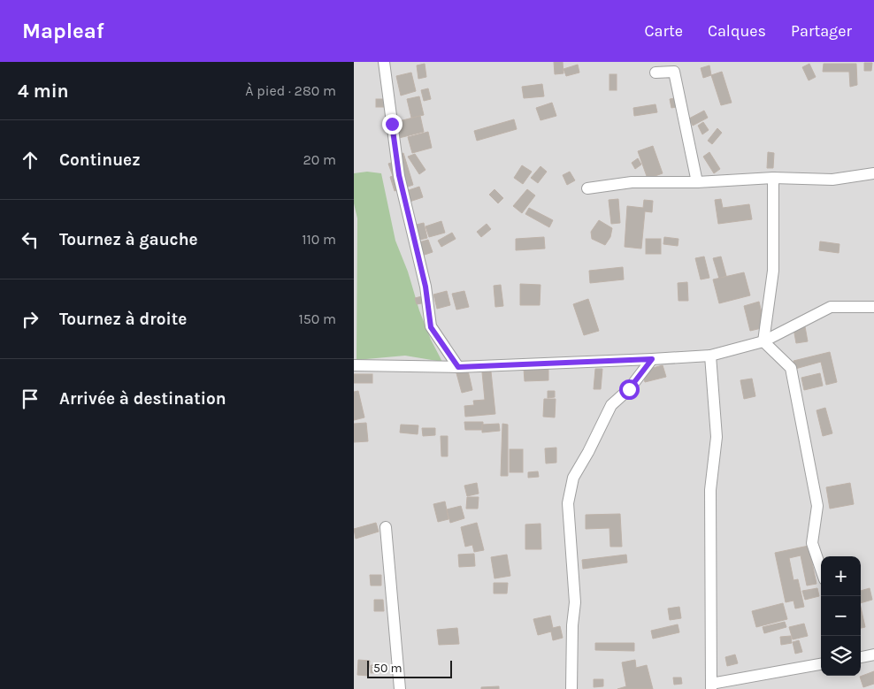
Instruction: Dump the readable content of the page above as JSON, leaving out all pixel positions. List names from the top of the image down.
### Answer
{
  "scale_bar": "50 m",
  "page": {
    "header": "Mapleaf",
    "nav": ["Carte", "Calques", "Partager"],
    "heading": ["4 min", "À pied · 280 m"],
    "list": [
      ["Continuez", "20 m"],
      ["Tournez à gauche", "110 m"],
      ["Tournez à droite", "150 m"],
      "Arrivée à destination"
    ],
    "map_buttons": ["+", "−"],
    "scale": "50 m"
  }
}
